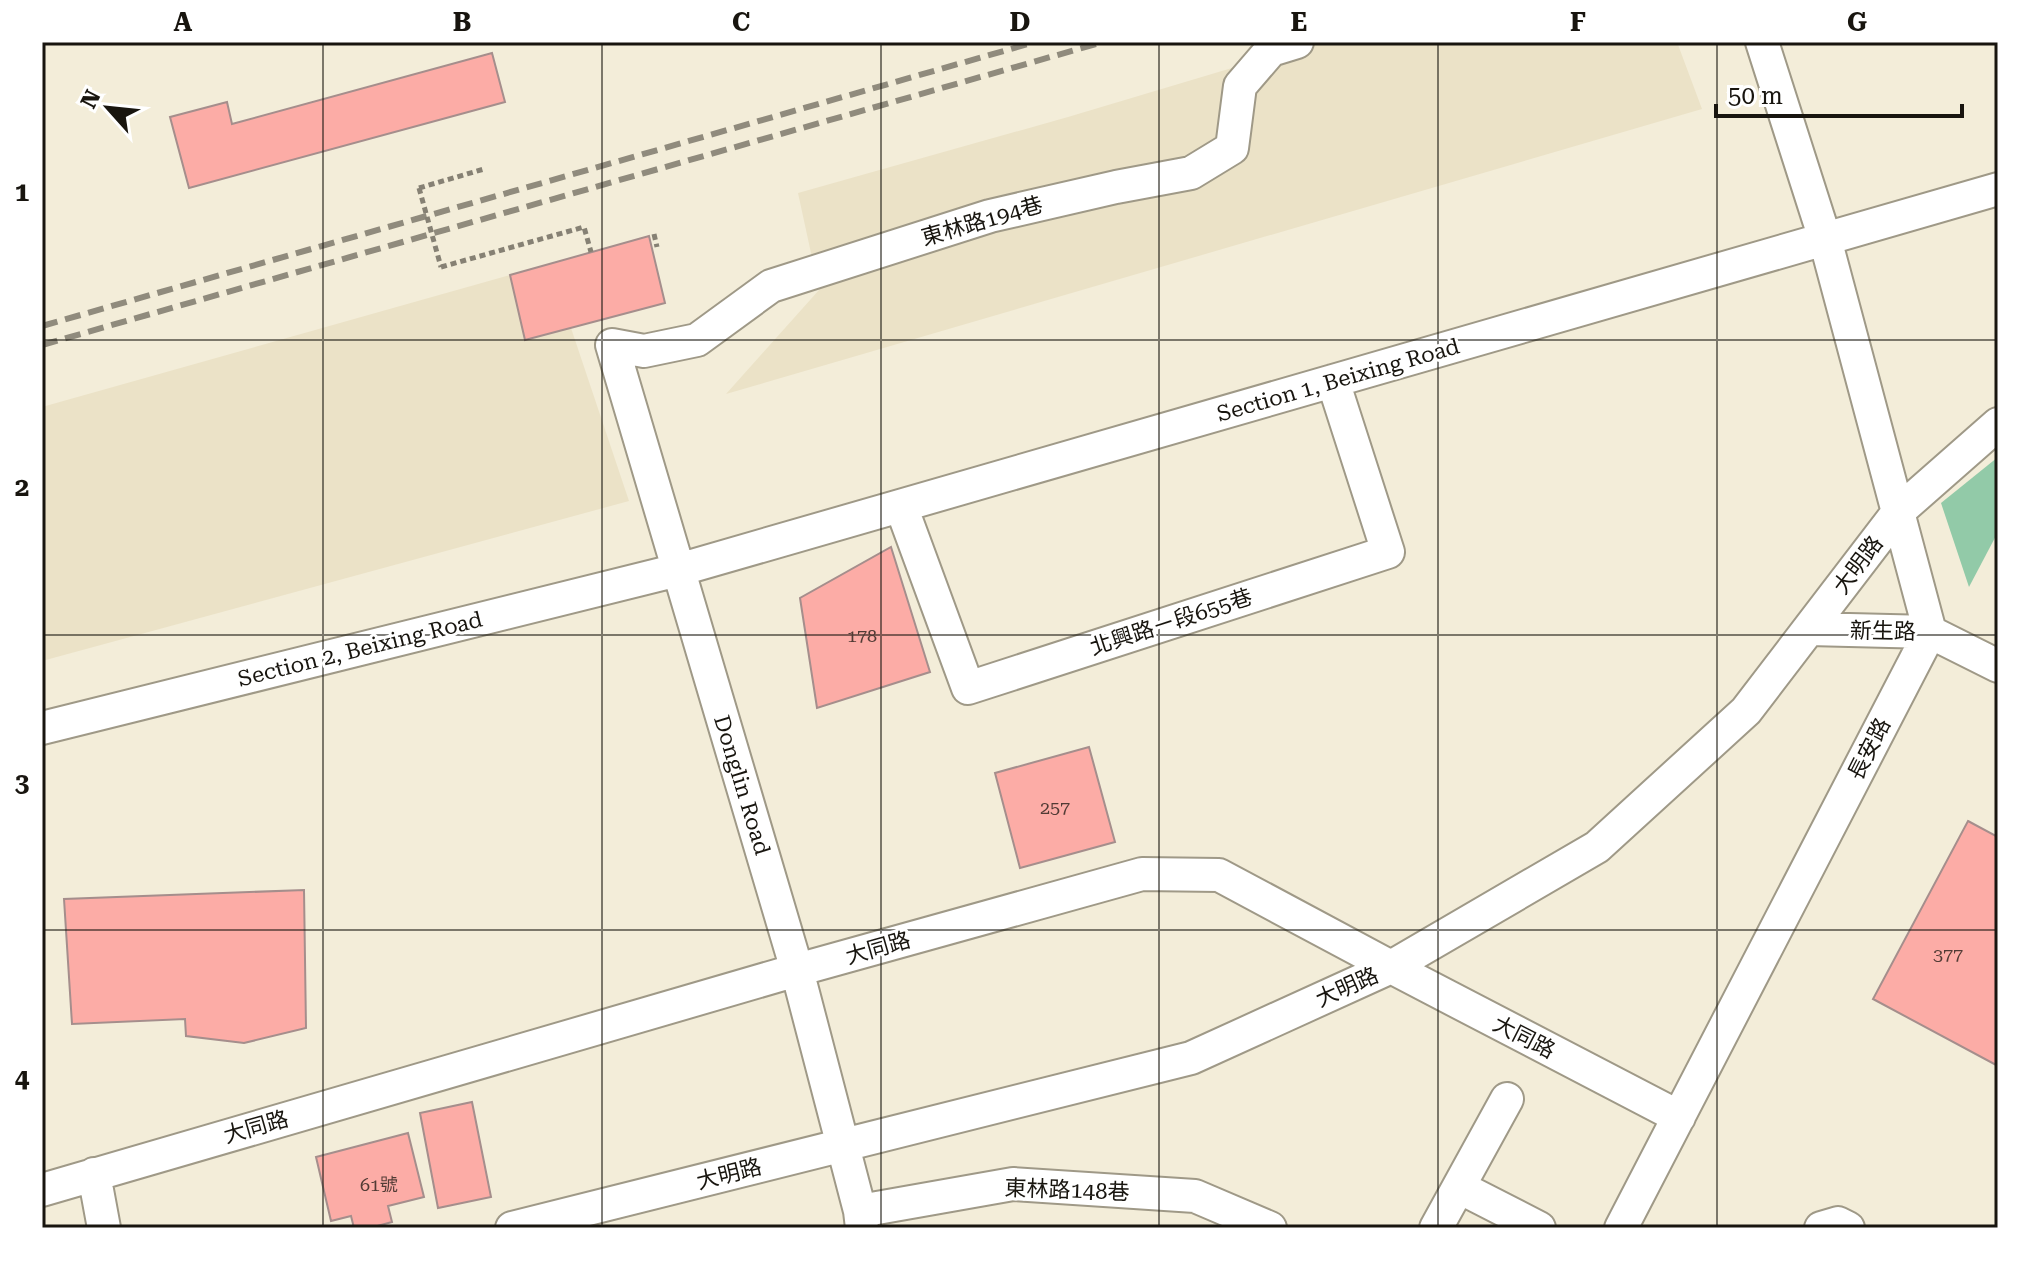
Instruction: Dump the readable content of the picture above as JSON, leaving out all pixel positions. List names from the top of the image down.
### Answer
{
  "streets": {
    "street": [
      "東林路194巷",
      "Section 1, Beixing Road",
      "大明路",
      "北興路ㄧ段655巷",
      "新生路",
      "Section 2, Beixing Road",
      "長安路",
      "Donglin Road",
      "大同路",
      "東林路148巷"
    ]
  },
  "crossings": [
    ["東林路194巷", "Donglin Road"],
    ["Section 1, Beixing Road", "北興路ㄧ段655巷"],
    ["Section 1, Beixing Road", "Section 2, Beixing Road"],
    ["Section 1, Beixing Road", "Donglin Road"],
    ["大明路", "新生路"],
    ["大明路", "Donglin Road"],
    ["大明路", "大同路"],
    ["新生路", "長安路"],
    ["Section 2, Beixing Road", "Donglin Road"],
    ["長安路", "大同路"],
    ["Donglin Road", "大同路"],
    ["Donglin Road", "東林路148巷"]
  ],
  "house_numbers": [
    "178",
    "257",
    "377",
    "61號"
  ],
  "scale_bar": "50 m",
  "north": "top left",
  "grid": {
    "columns": [
      "A",
      "B",
      "C",
      "D",
      "E",
      "F",
      "G"
    ],
    "rows": [
      "1",
      "2",
      "3",
      "4"
    ]
  }
}
